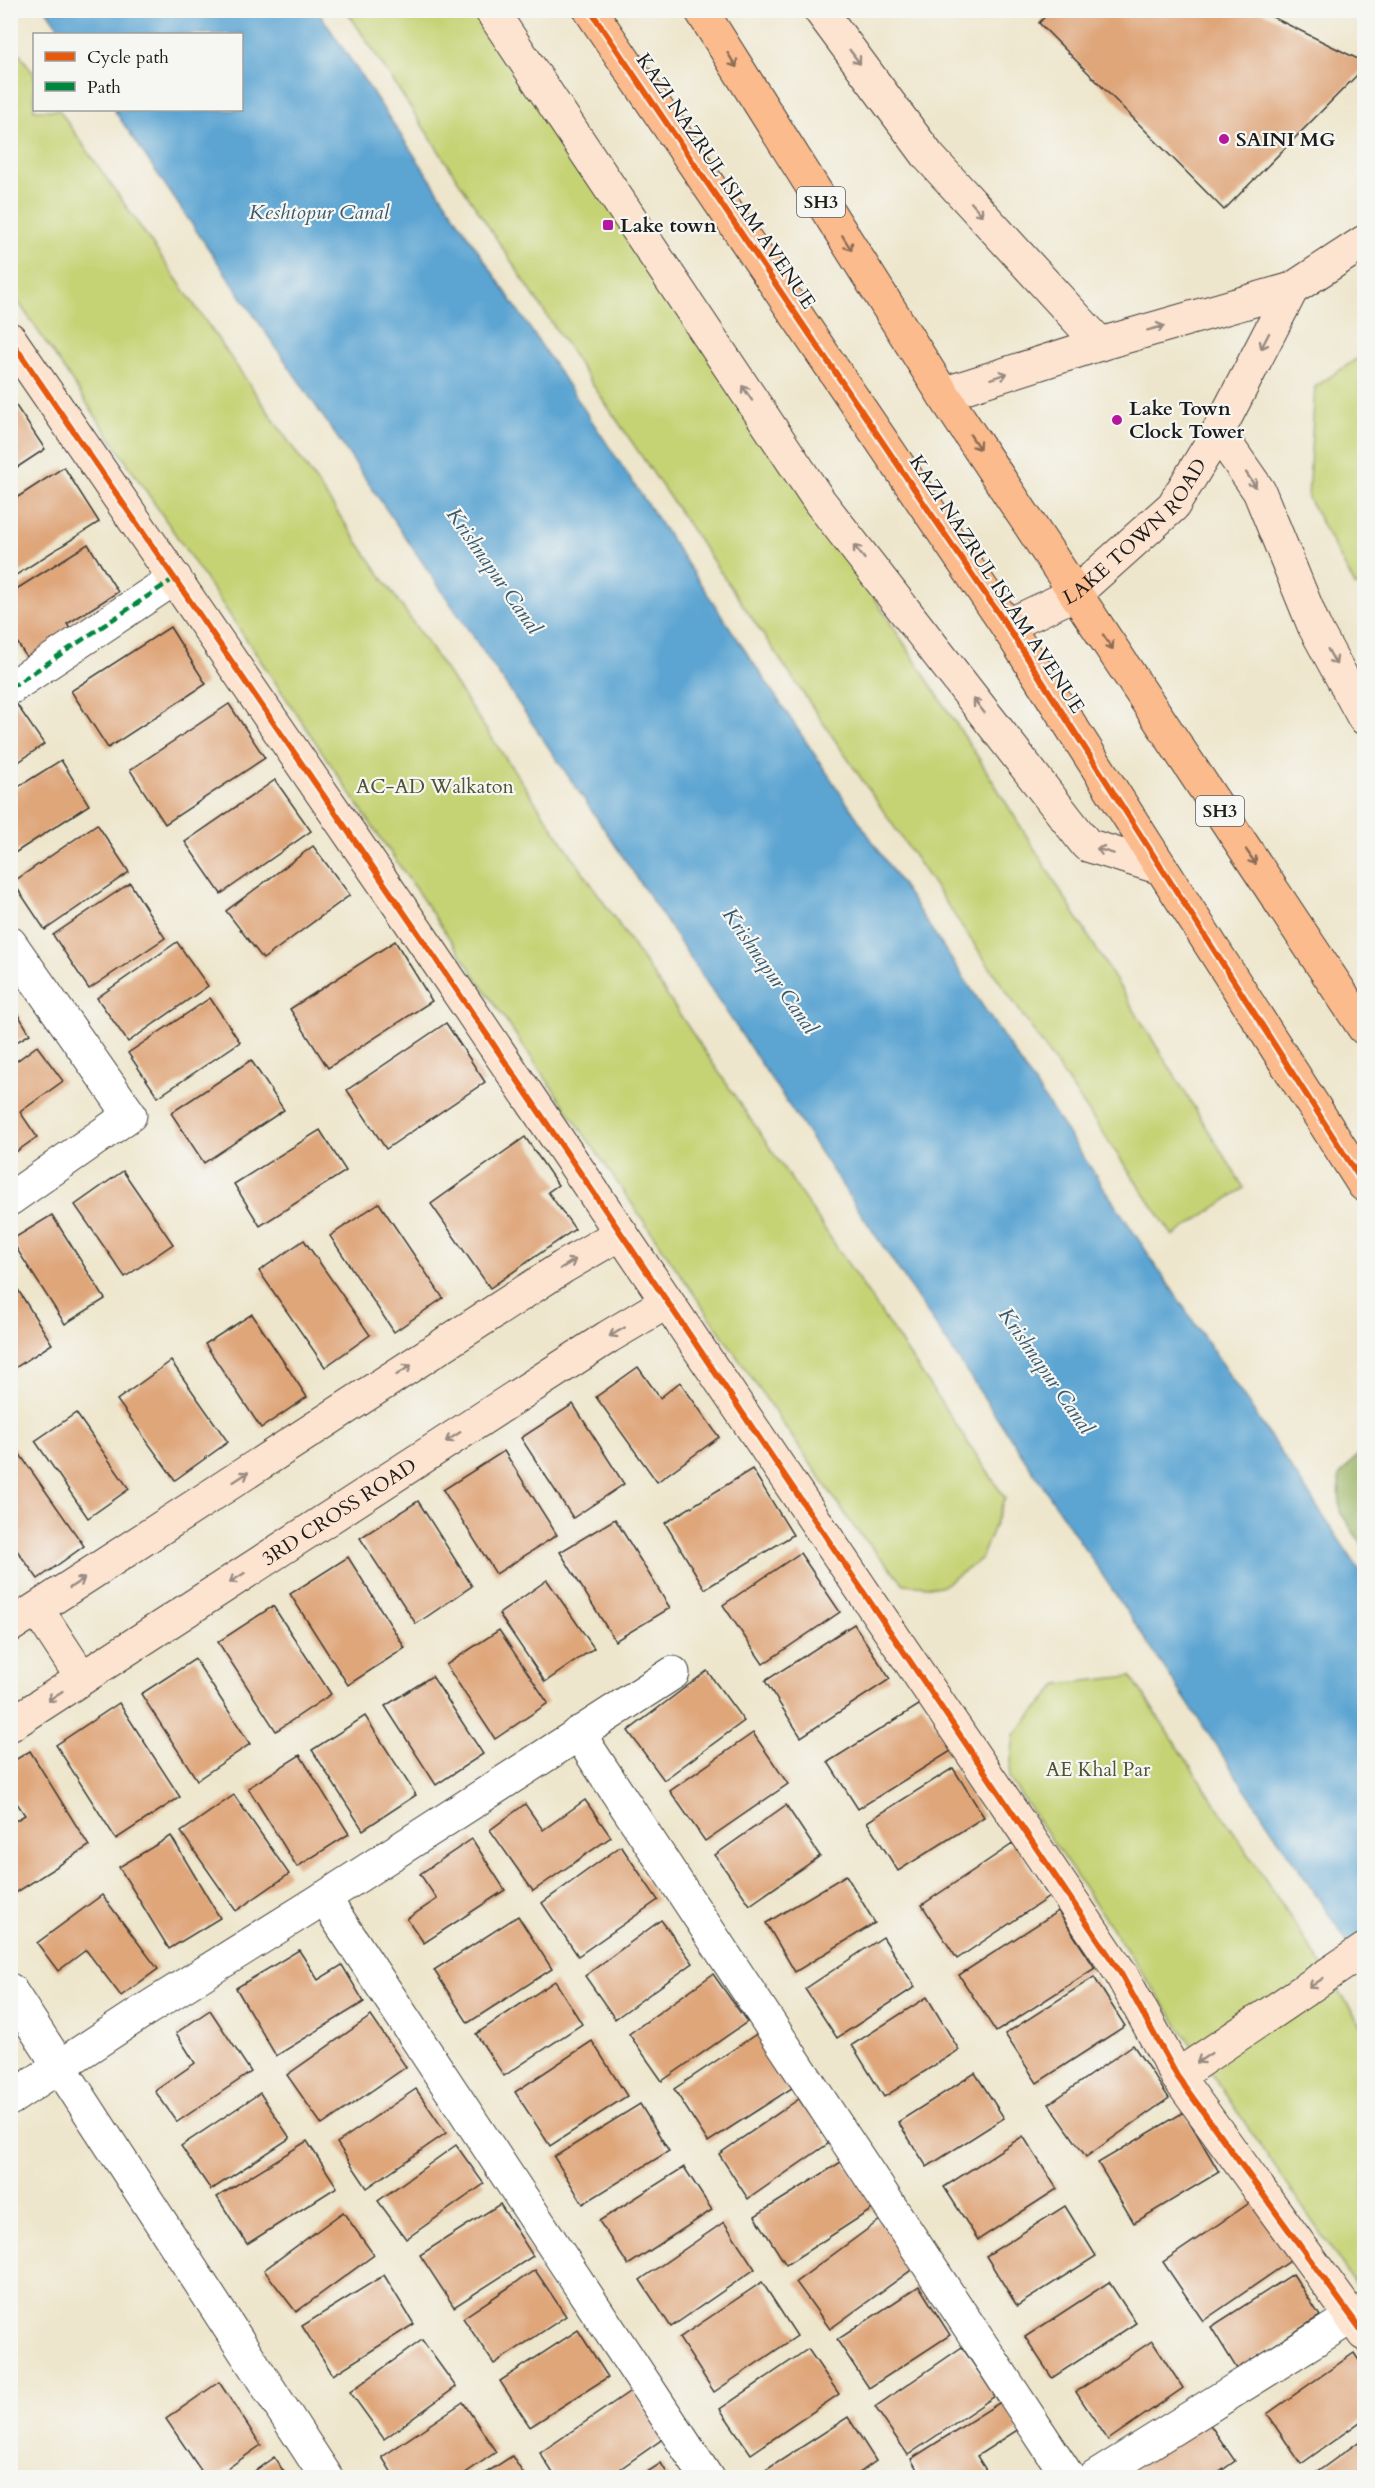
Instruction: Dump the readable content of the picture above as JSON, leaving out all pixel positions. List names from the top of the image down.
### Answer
{
  "streets": {
    "main road": ["KAZI NAZRUL ISLAM AVENUE", "SH3"],
    "street": ["LAKE TOWN ROAD", "3RD CROSS ROAD"]
  },
  "crossings": [
    ["KAZI NAZRUL ISLAM AVENUE", "LAKE TOWN ROAD"],
    ["SH3", "LAKE TOWN ROAD"]
  ],
  "water": ["Keshtopur Canal", "Krishnapur Canal"],
  "parks": ["AC-AD Walkaton", "AE Khal Par"],
  "places": {
    "other": ["SAINI MG", "Lake Town Clock Tower"],
    "transit": ["Lake town"]
  },
  "legend": ["Cycle path", "Path"]
}
